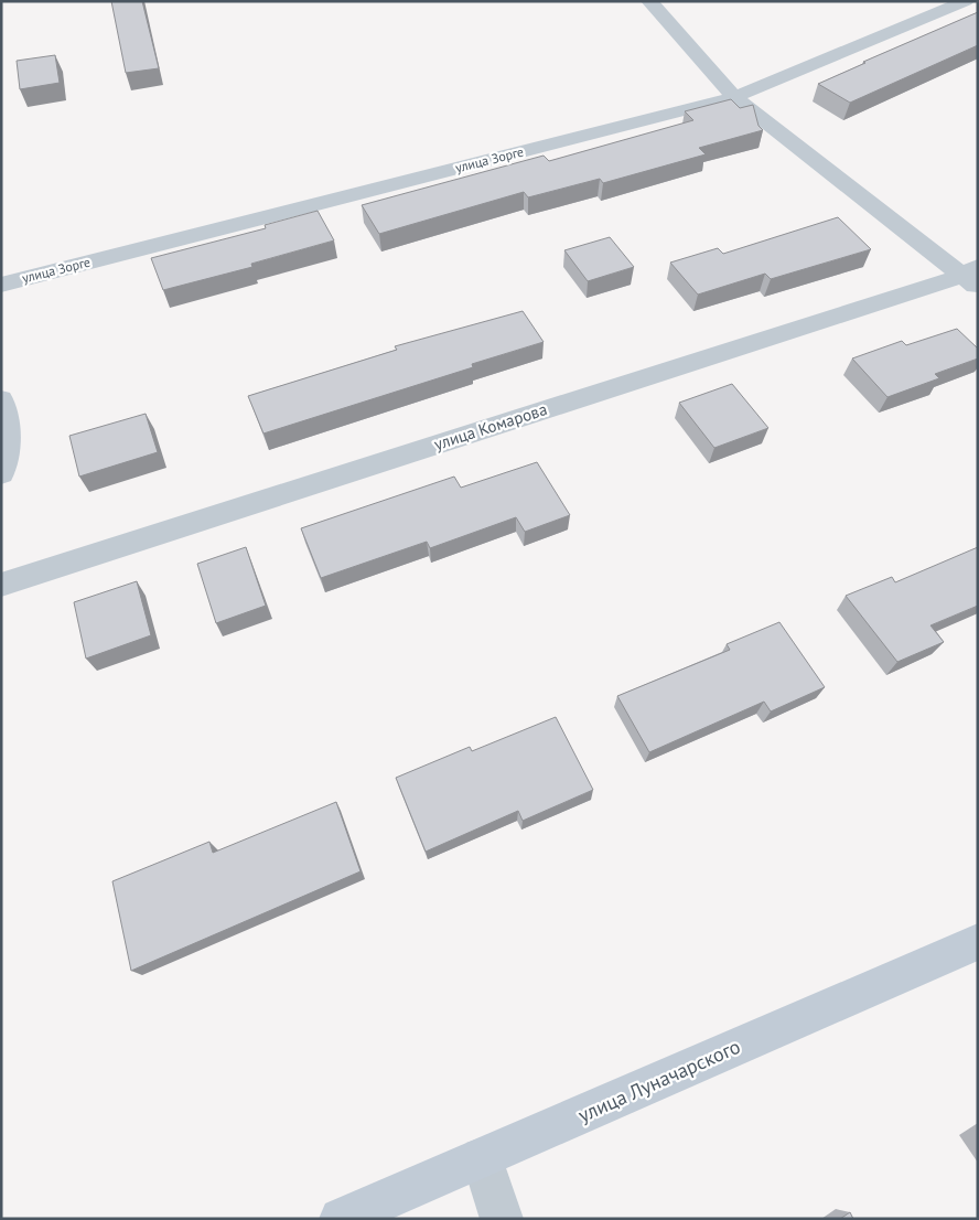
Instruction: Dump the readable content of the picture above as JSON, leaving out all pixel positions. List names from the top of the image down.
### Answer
{
  "streets": {
    "street": ["улица Зорге", "улица Комарова", "улица Луначарского"]
  }
}
